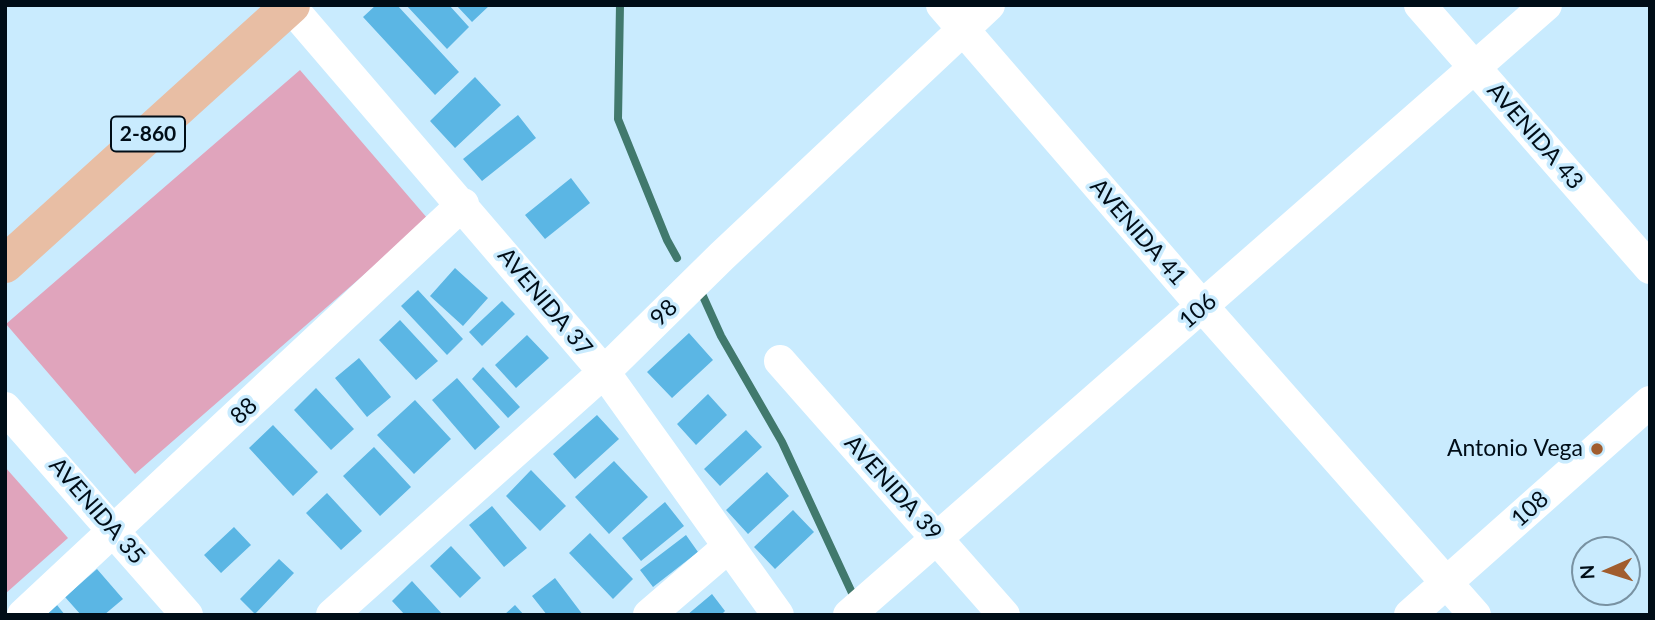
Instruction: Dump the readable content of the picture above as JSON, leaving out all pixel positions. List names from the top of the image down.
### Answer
{
  "streets": {
    "main road": ["2-860"],
    "street": [
      "AVENIDA 43",
      "AVENIDA 41",
      "AVENIDA 37",
      "106",
      "98",
      "88",
      "AVENIDA 39",
      "108",
      "AVENIDA 35"
    ]
  },
  "crossings": [
    ["2-860", "AVENIDA 37"],
    ["AVENIDA 43", "106"],
    ["AVENIDA 41", "106"],
    ["AVENIDA 41", "98"],
    ["AVENIDA 41", "108"],
    ["AVENIDA 37", "98"],
    ["AVENIDA 37", "88"],
    ["106", "AVENIDA 39"],
    ["88", "AVENIDA 35"]
  ],
  "places": ["Antonio Vega"],
  "north": "left"
}
